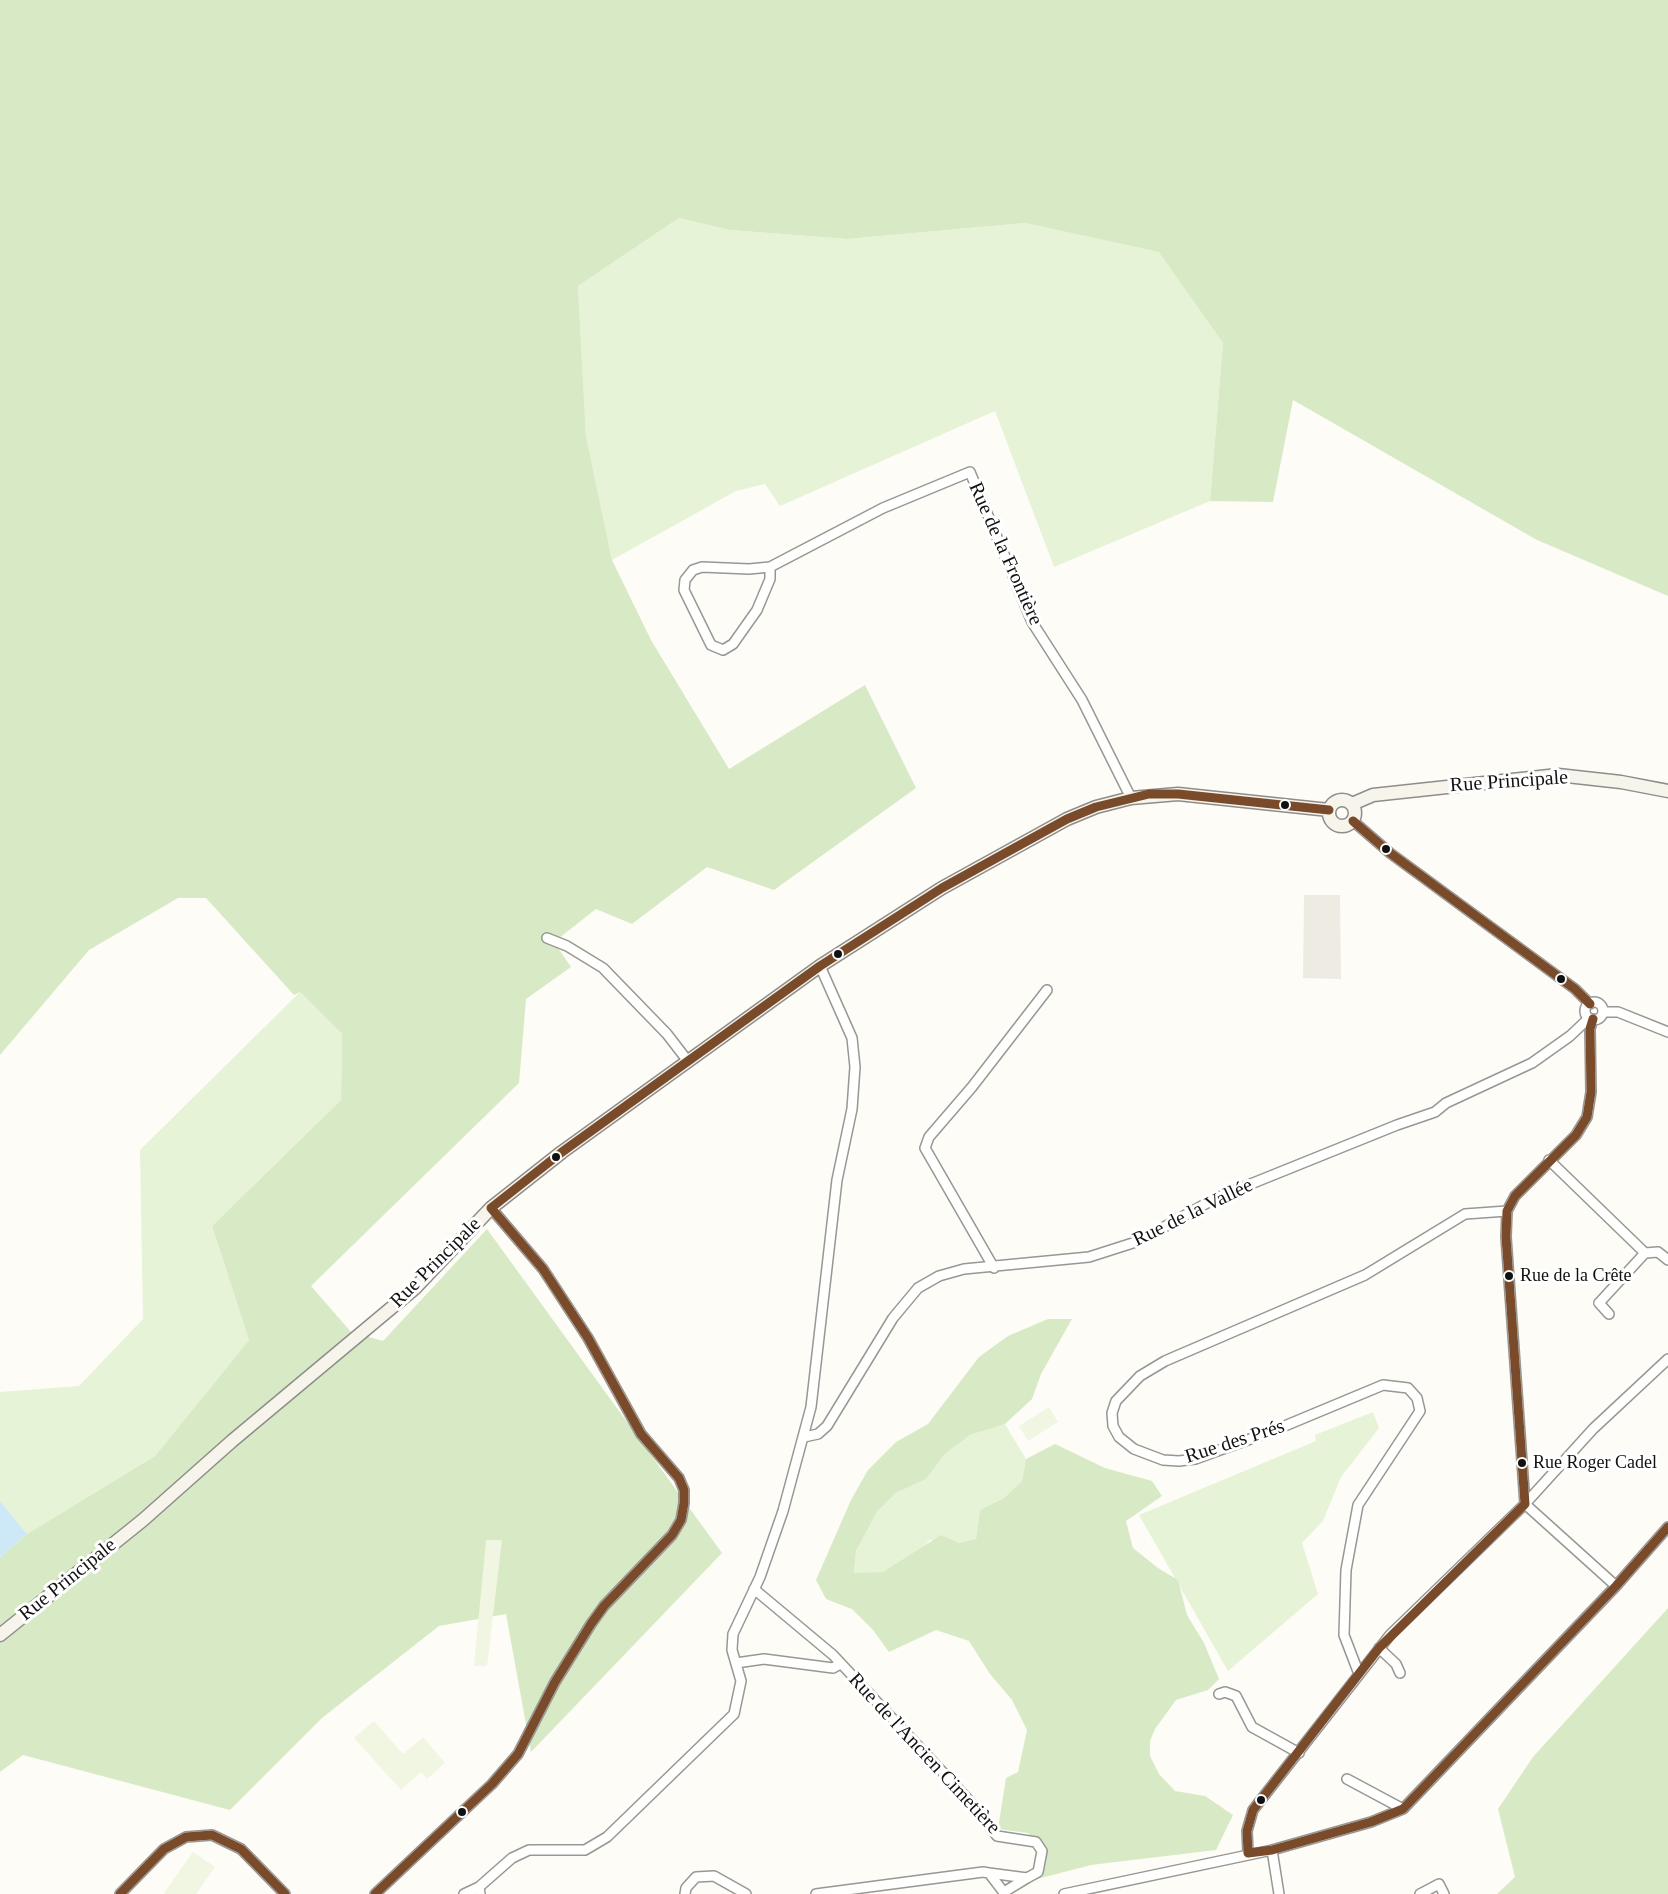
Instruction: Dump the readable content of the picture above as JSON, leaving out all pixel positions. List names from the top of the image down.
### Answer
{
  "streets": {
    "street": [
      "Rue de la Frontière",
      "Rue Principale",
      "Rue de la Vallée",
      "Rue des Prés",
      "Rue de l'Ancien Cimetière"
    ]
  },
  "crossings": [
    ["Rue de la Frontière", "Rue Principale"]
  ],
  "places": ["Rue de la Crête", "Rue Roger Cadel"]
}
